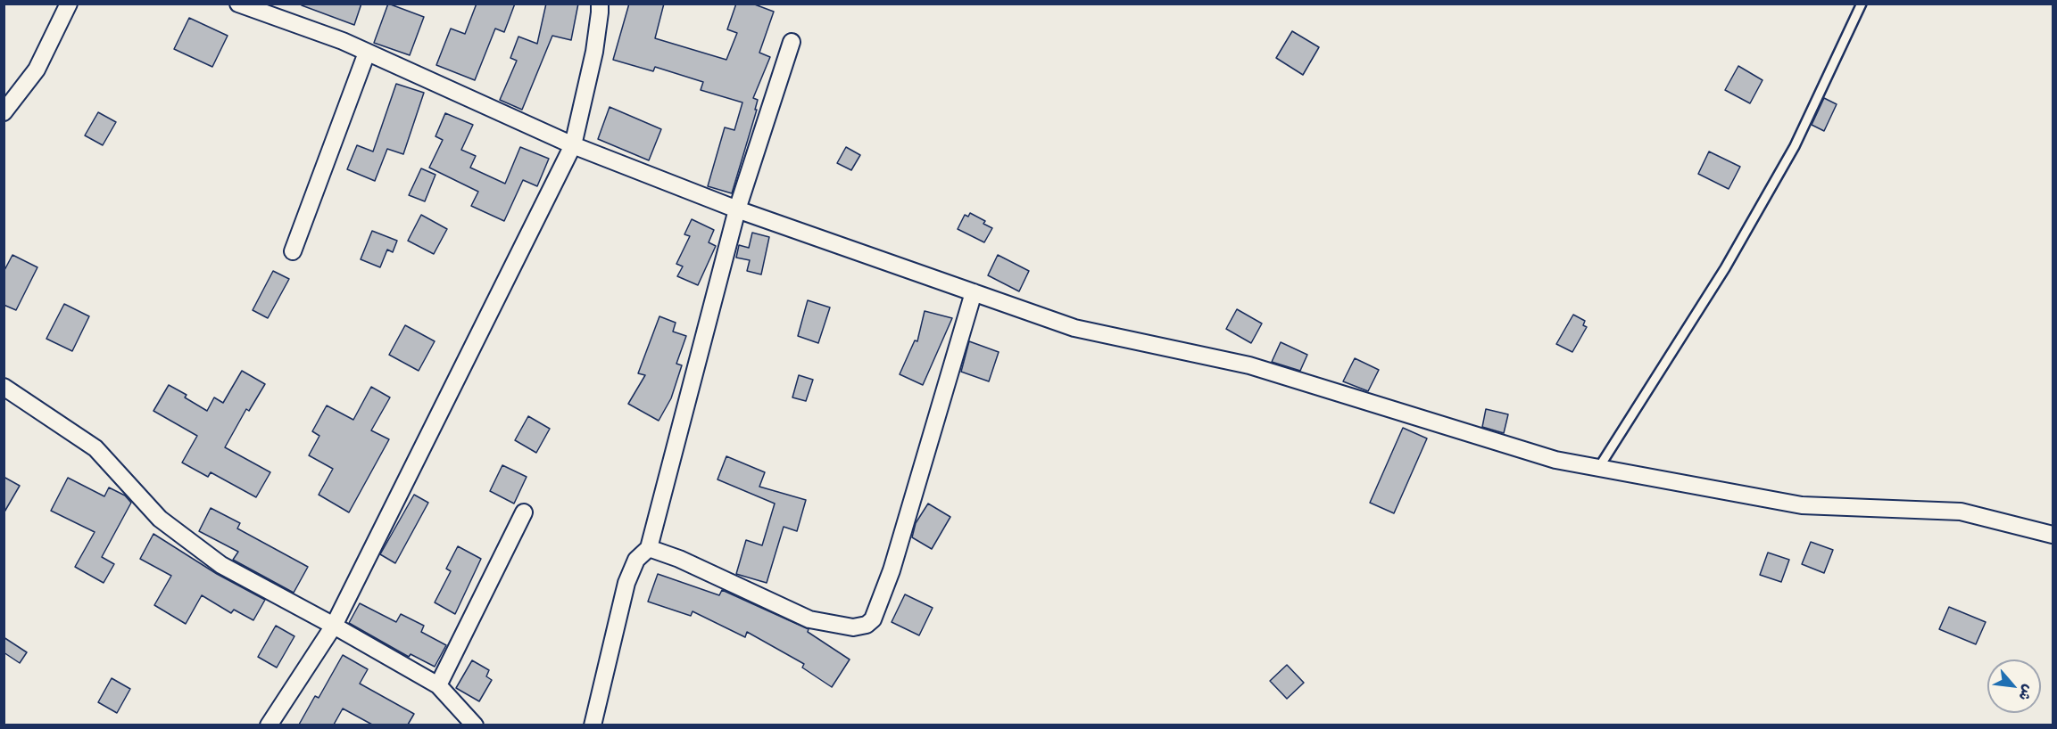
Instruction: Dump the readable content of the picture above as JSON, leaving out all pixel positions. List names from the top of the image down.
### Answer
{
  "north": "bottom right"
}
